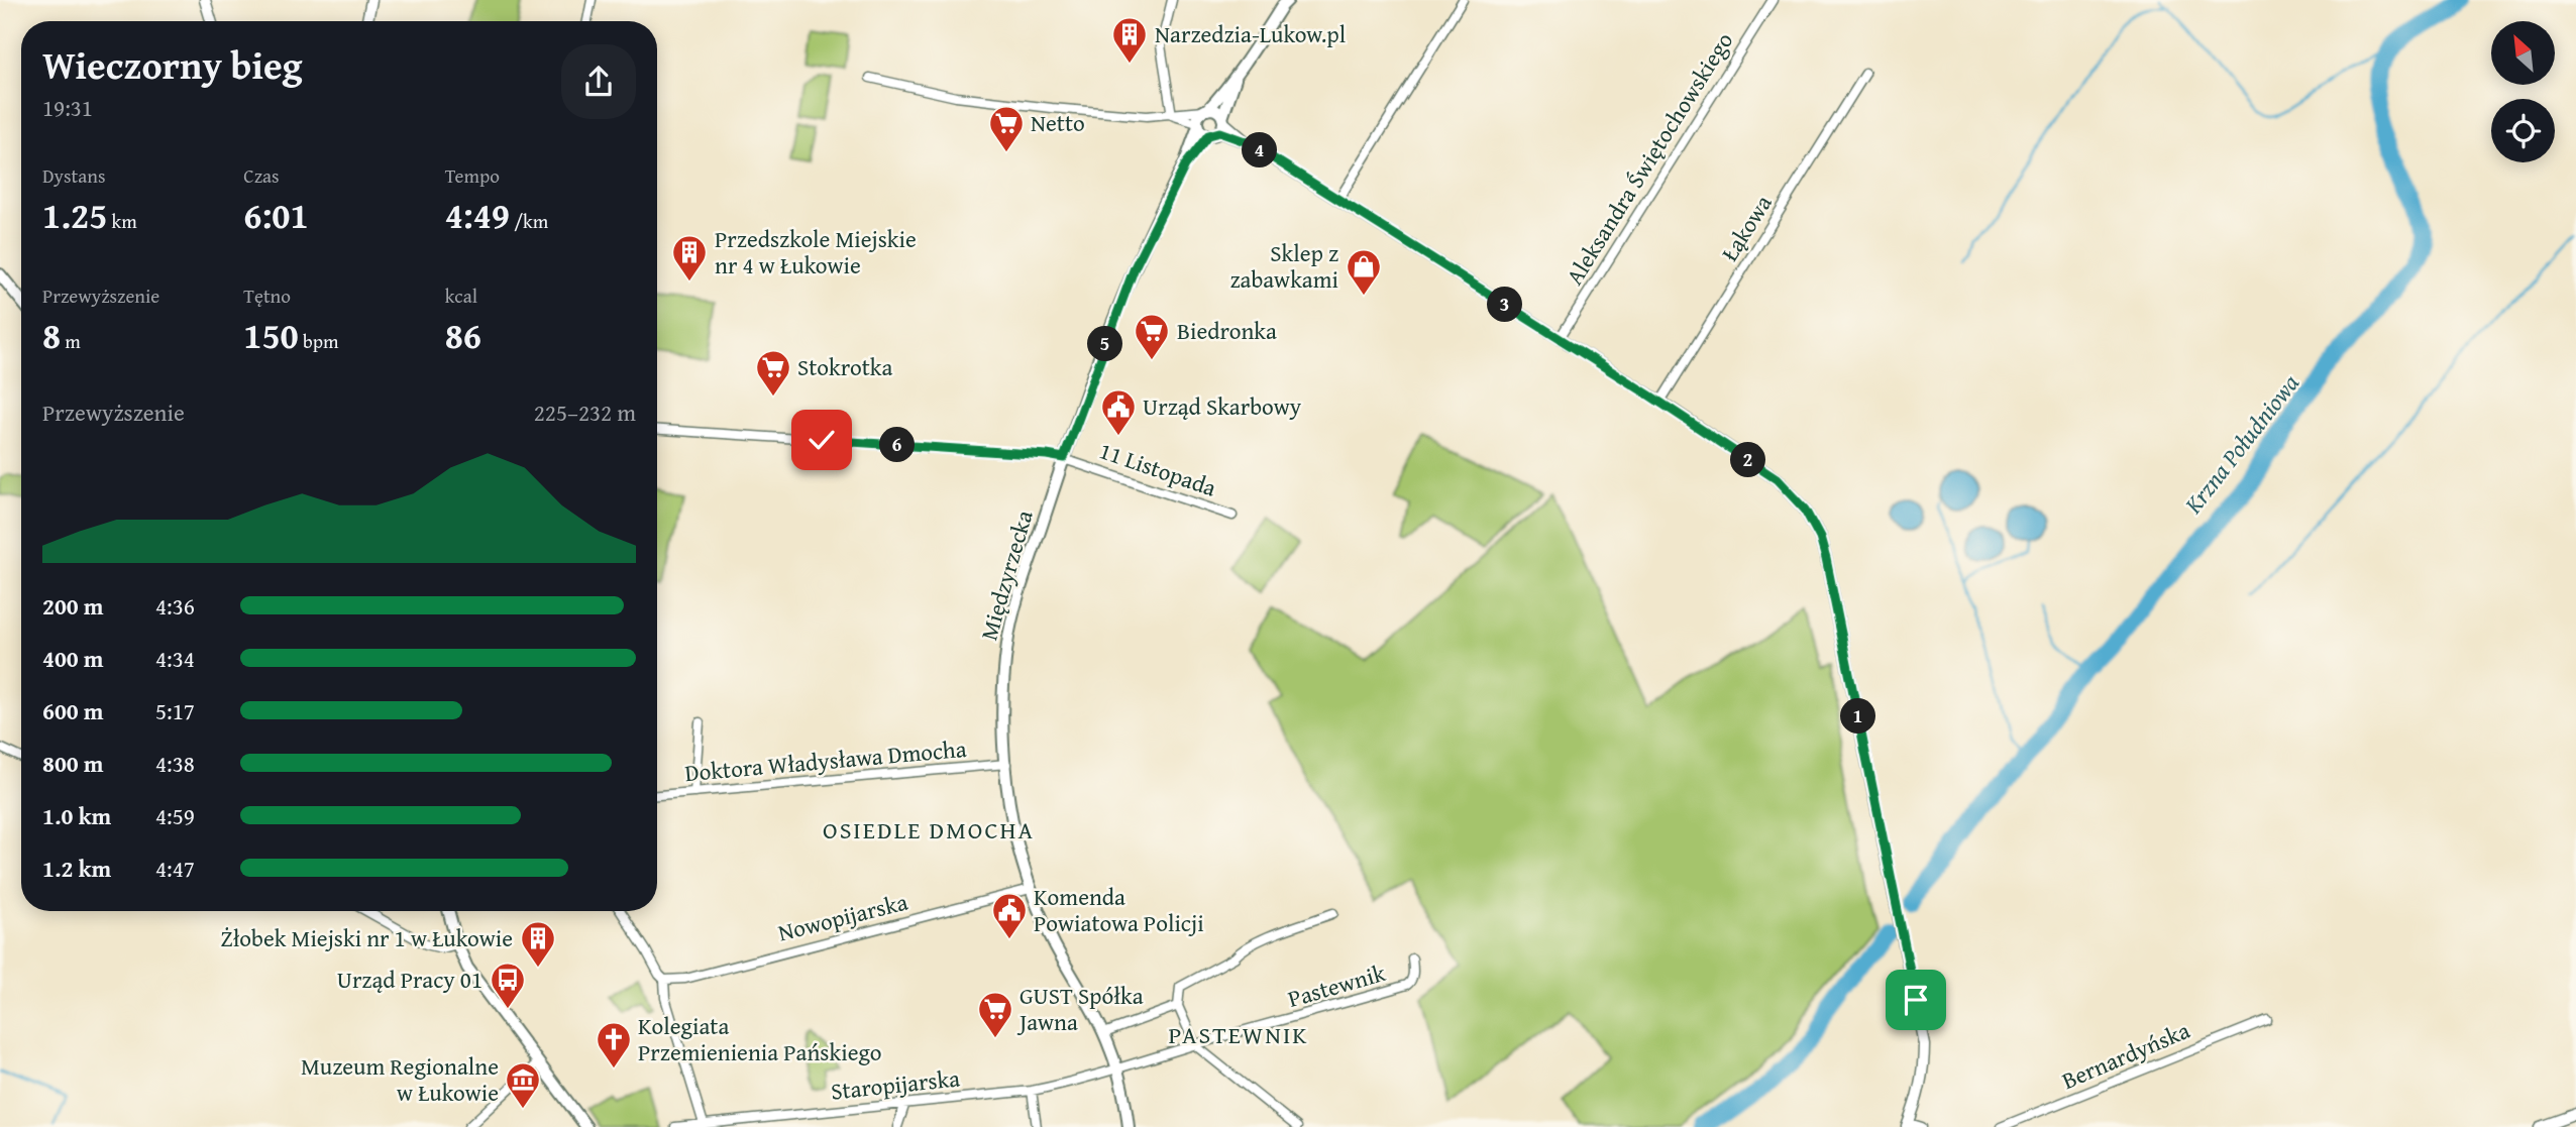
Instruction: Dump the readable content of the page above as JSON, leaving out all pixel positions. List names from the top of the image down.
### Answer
{
  "streets": {
    "main road": ["Międzyrzecka"],
    "street": [
      "Aleksandra Świętochowskiego",
      "Łąkowa",
      "11 Listopada",
      "Doktora Władysława Dmocha",
      "Nowopijarska",
      "Pastewnik",
      "Bernardyńska",
      "Staropijarska"
    ]
  },
  "crossings": [
    ["11 Listopada", "Międzyrzecka"],
    ["Międzyrzecka", "Doktora Władysława Dmocha"],
    ["Międzyrzecka", "Nowopijarska"],
    ["Międzyrzecka", "Pastewnik"],
    ["Międzyrzecka", "Staropijarska"],
    ["Pastewnik", "Staropijarska"]
  ],
  "districts": ["OSIEDLE DMOCHA", "PASTEWNIK"],
  "water": ["Krzna Południowa"],
  "places": {
    "building": ["Narzedzia-Lukow.pl", "Przedszkole Miejskie nr 4 w Łukowie", "Żłobek Miejski nr 1 w Łukowie"],
    "supermarket": [
      "Netto",
      "Biedronka",
      "Stokrotka",
      "GUST Spółka Jawna"
    ],
    "shop": ["Sklep z zabawkami"],
    "public building": ["Urząd Skarbowy", "Komenda Powiatowa Policji"],
    "bus stop": ["Urząd Pracy 01"],
    "church": ["Kolegiata Przemienienia Pańskiego"],
    "museum": ["Muzeum Regionalne w Łukowie"]
  },
  "north": "top left",
  "page": {
    "heading": ["Wieczorny bieg", "19:31"],
    "pins": [
      "4",
      "3",
      "5",
      "6",
      "2",
      "1"
    ],
    "stats": [
      ["Dystans", "1.25 km"],
      ["Czas", "6:01"],
      ["Tempo", "4:49 /km"],
      ["Przewyższenie", "8 m"],
      ["Tętno", "150 bpm"],
      ["kcal", "86"]
    ],
    "chart": ["Przewyższenie", "225–232 m"],
    "list": [
      {
        "name": "200 m",
        "note": "4:36"
      },
      {
        "name": "400 m",
        "note": "4:34"
      },
      {
        "name": "600 m",
        "note": "5:17"
      },
      {
        "name": "800 m",
        "note": "4:38"
      },
      {
        "name": "1.0 km",
        "note": "4:59"
      },
      {
        "name": "1.2 km",
        "note": "4:47"
      }
    ]
  }
}
